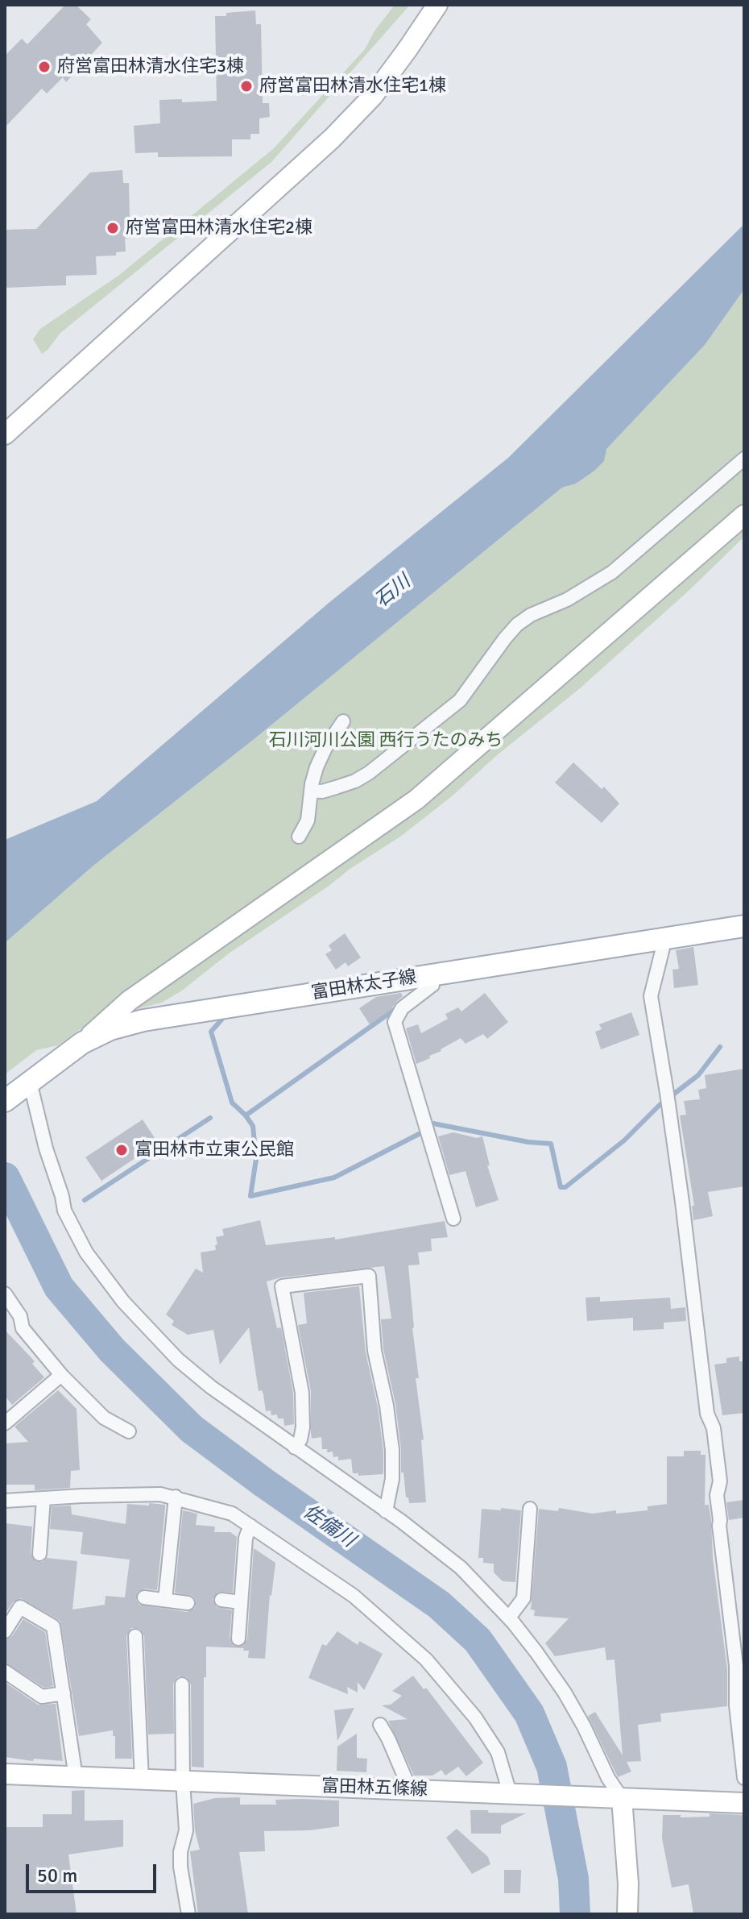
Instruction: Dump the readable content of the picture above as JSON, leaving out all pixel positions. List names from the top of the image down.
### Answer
{
  "streets": {
    "main road": ["富田林太子線"],
    "street": ["富田林五條線"]
  },
  "water": ["石川", "佐備川"],
  "parks": ["石川河川公園 西行うたのみち"],
  "places": [
    "府営富田林清水住宅3棟",
    "府営富田林清水住宅1棟",
    "府営富田林清水住宅2棟",
    "富田林市立東公民館"
  ],
  "scale_bar": "50 m"
}
